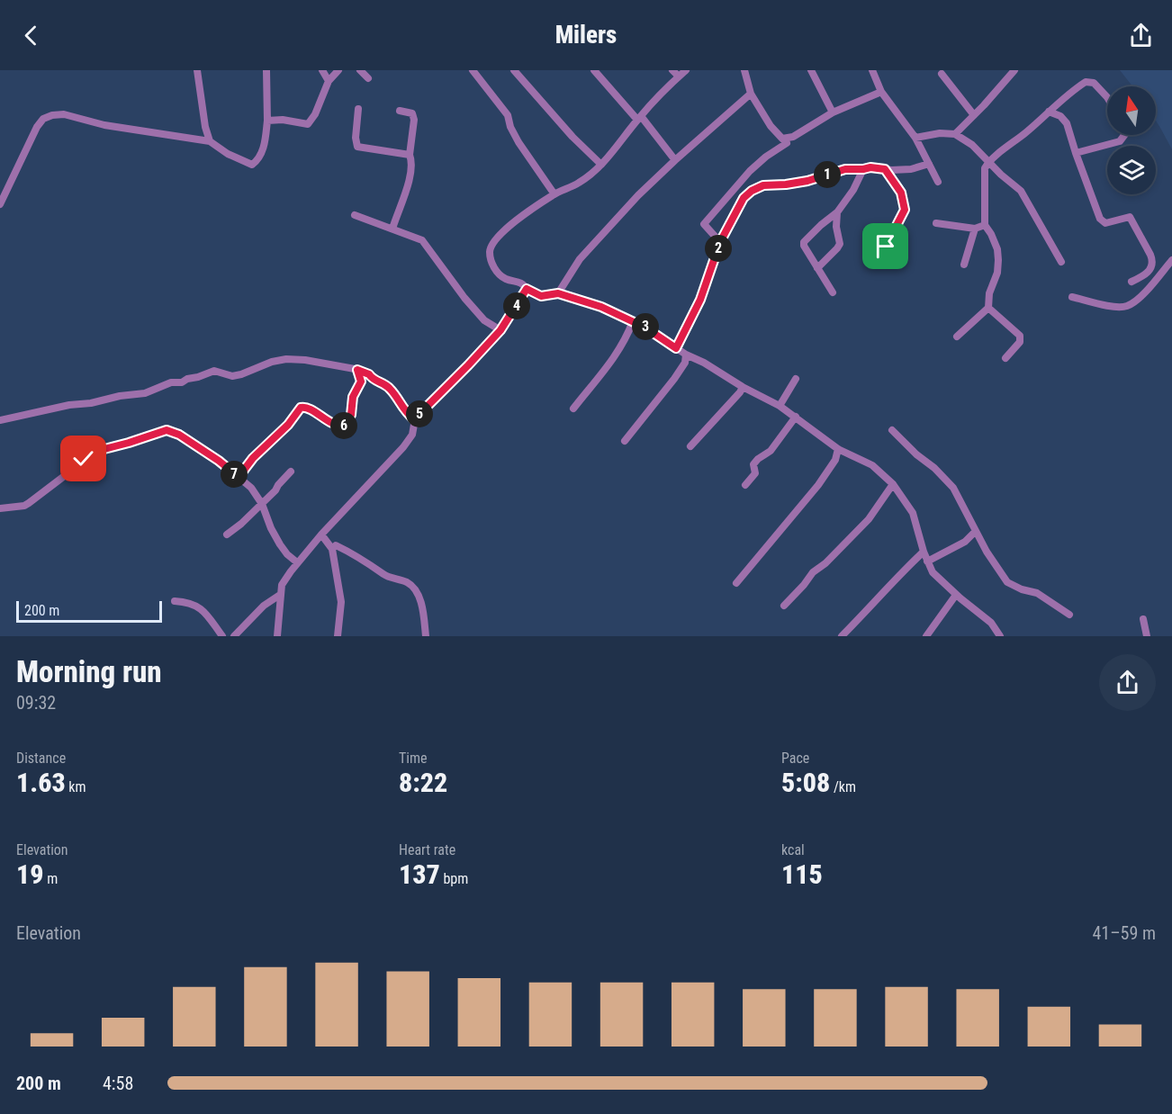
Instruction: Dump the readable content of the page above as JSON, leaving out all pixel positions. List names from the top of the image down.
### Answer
{
  "scale_bar": "200 m",
  "north": "top",
  "page": {
    "header": "Milers",
    "pins": [
      "1",
      "2",
      "4",
      "3",
      "5",
      "6",
      "7"
    ],
    "scale": "200 m",
    "heading": ["Morning run", "09:32"],
    "stats": [
      ["Distance", "1.63 km"],
      ["Time", "8:22"],
      ["Pace", "5:08 /km"],
      ["Elevation", "19 m"],
      ["Heart rate", "137 bpm"],
      ["kcal", "115"]
    ],
    "chart": ["Elevation", "41–59 m"],
    "list": [
      {
        "name": "200 m",
        "note": "4:58"
      }
    ]
  }
}
